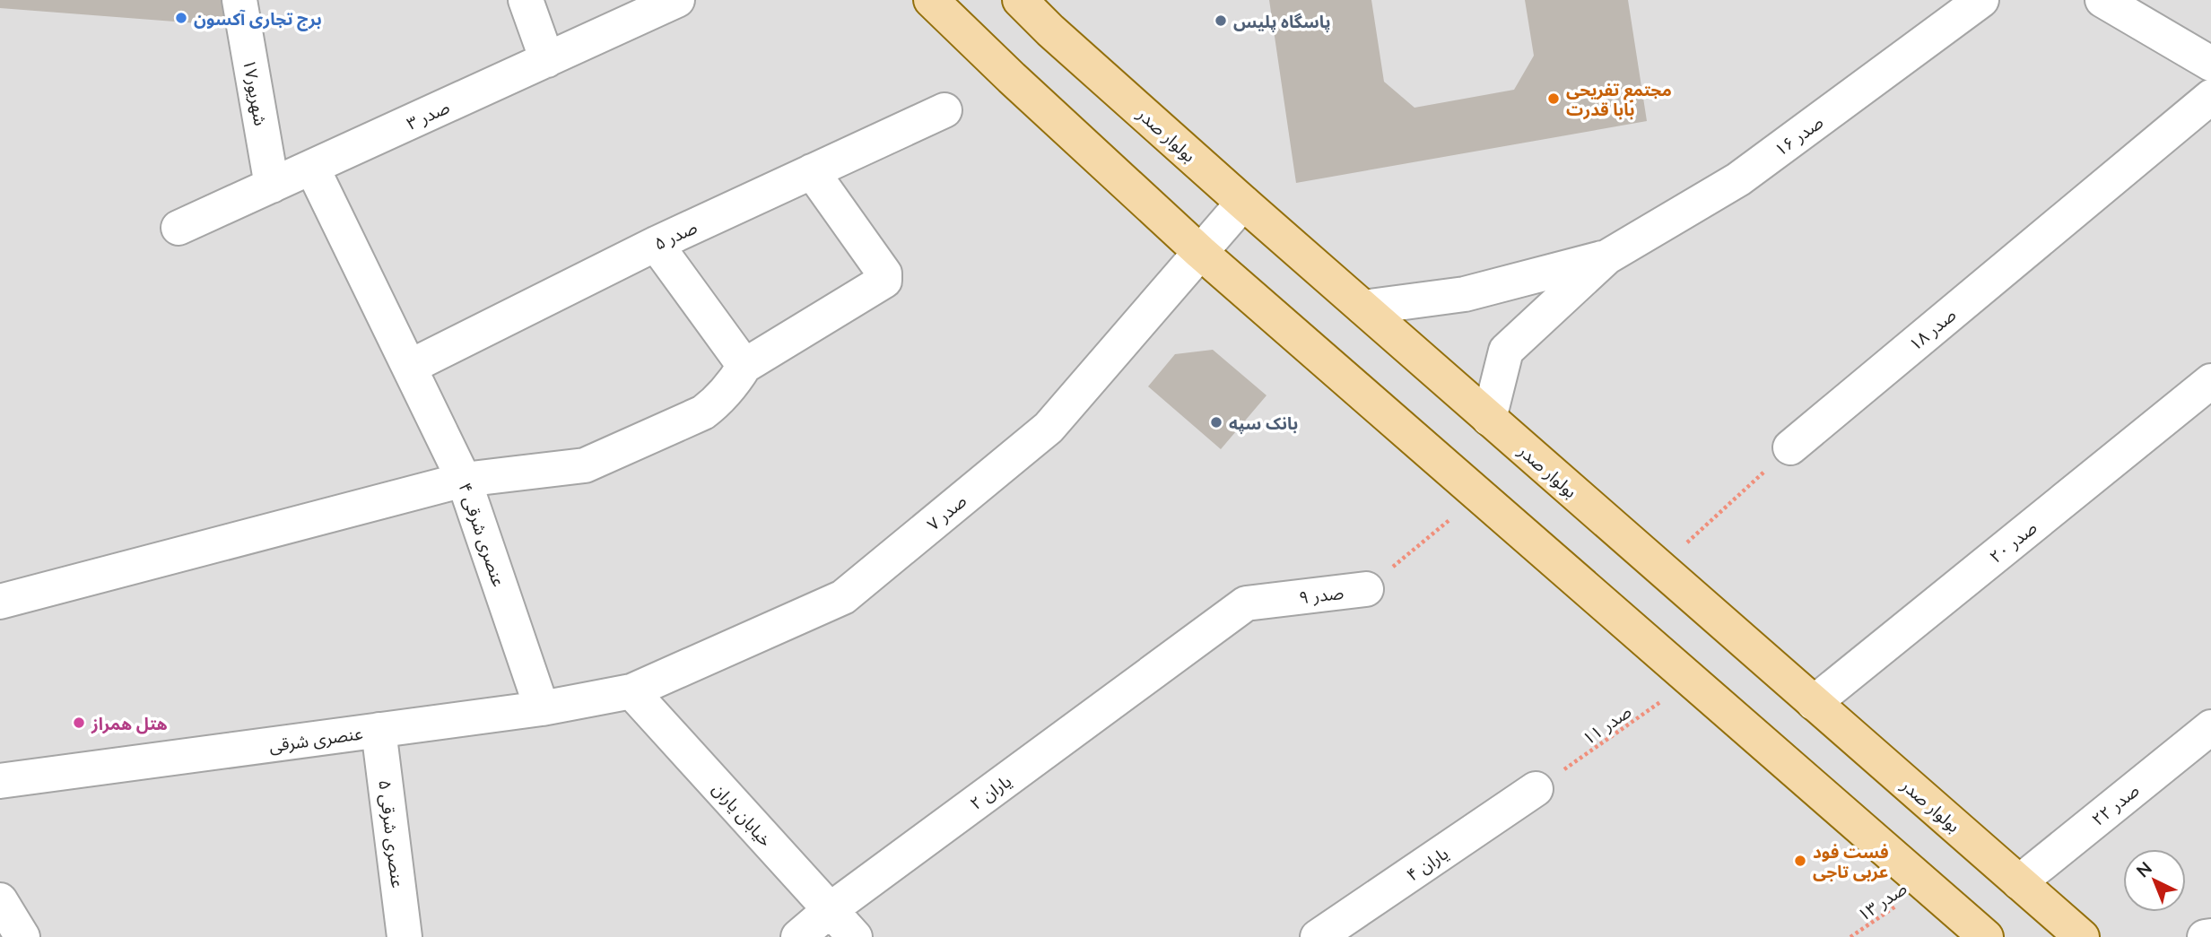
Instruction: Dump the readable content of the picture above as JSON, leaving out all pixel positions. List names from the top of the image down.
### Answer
{
  "streets": {
    "main road": ["بولوار صدر"],
    "street": [
      "۱۷شهریور",
      "صدر ۳",
      "صدر ۱۶",
      "صدر ۵",
      "صدر ۱۸",
      "صدر ۷",
      "عنصری شرقی ۴",
      "صدر ۲۰",
      "صدر ۹",
      "عنصری شرقی",
      "یاران ۲",
      "صدر ۲۲",
      "خیابان یاران",
      "عنصری شرقی ۵",
      "یاران ۴"
    ],
    "path": ["صدر ۱۱", "صدر ۱۳"]
  },
  "crossings": [
    ["۱۷شهریور", "صدر ۳"],
    ["صدر ۳", "عنصری شرقی ۴"],
    ["بولوار صدر", "صدر ۱۶"],
    ["بولوار صدر", "صدر ۷"],
    ["بولوار صدر", "صدر ۲۰"],
    ["بولوار صدر", "صدر ۲۲"],
    ["صدر ۵", "عنصری شرقی ۴"],
    ["صدر ۷", "عنصری شرقی"],
    ["صدر ۷", "خیابان یاران"],
    ["عنصری شرقی ۴", "عنصری شرقی"],
    ["صدر ۹", "یاران ۲"],
    ["صدر ۱۱", "یاران ۴"],
    ["عنصری شرقی", "خیابان یاران"],
    ["عنصری شرقی", "عنصری شرقی ۵"],
    ["یاران ۲", "خیابان یاران"]
  ],
  "places": [
    "برج تجاری آکسون",
    "پاسگاه پلیس",
    "مجتمع تفریحی بابا قدرت",
    "بانک سپه",
    "هتل همراز",
    "فست فود عربی تاجی"
  ],
  "north": "top left"
}
